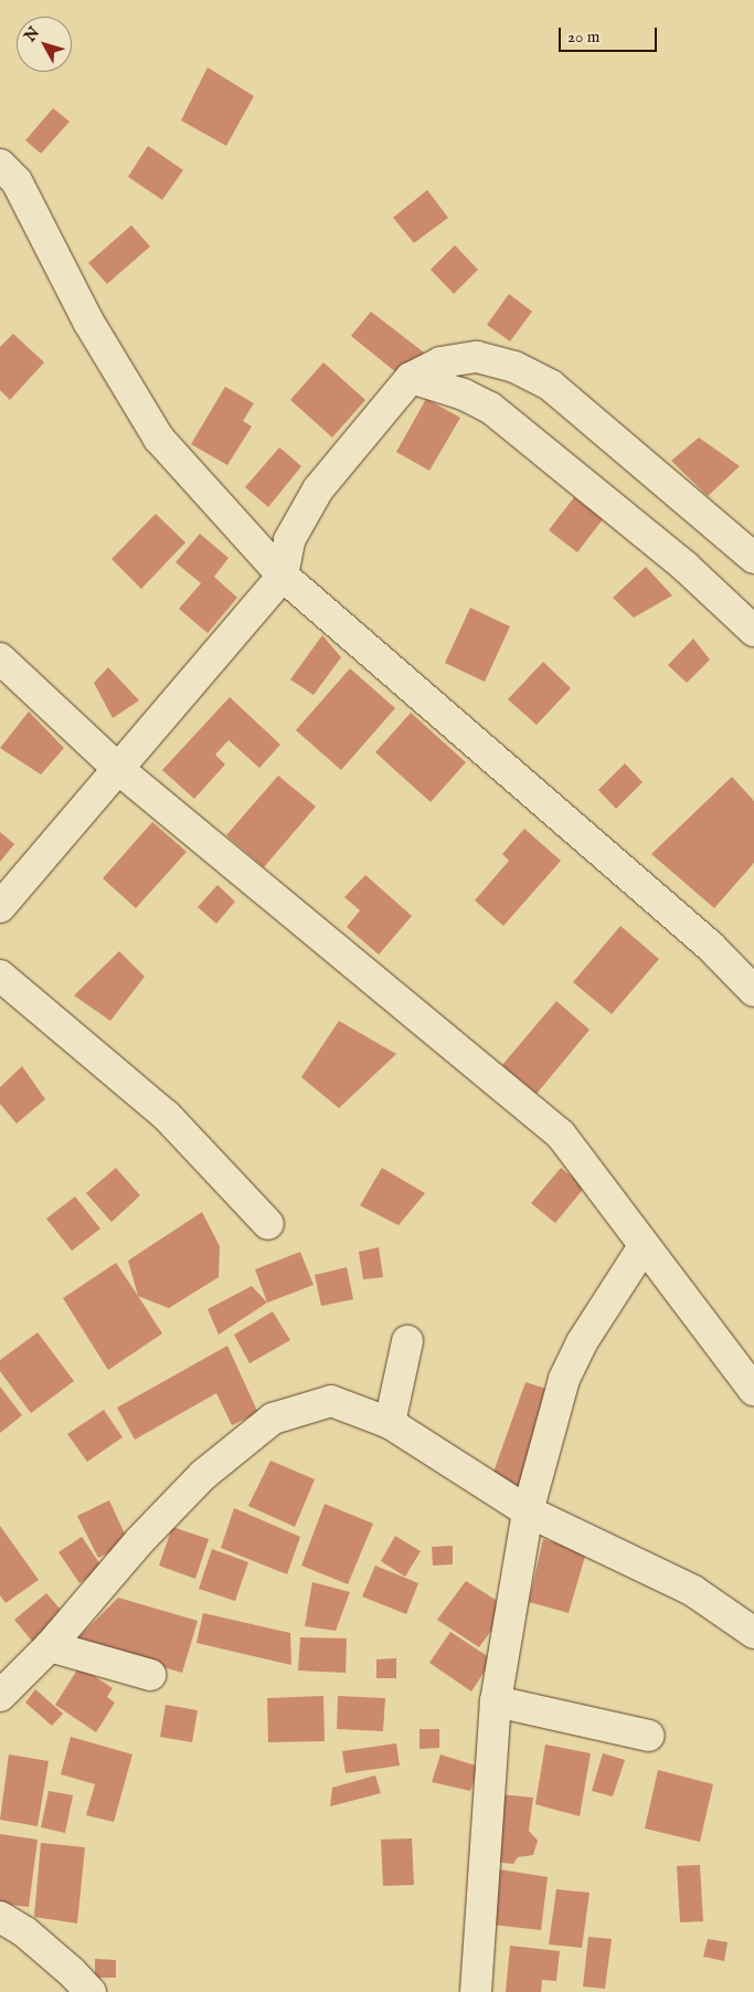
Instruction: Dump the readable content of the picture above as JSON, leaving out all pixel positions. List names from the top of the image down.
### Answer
{
  "scale_bar": "20 m",
  "north": "top left"
}
